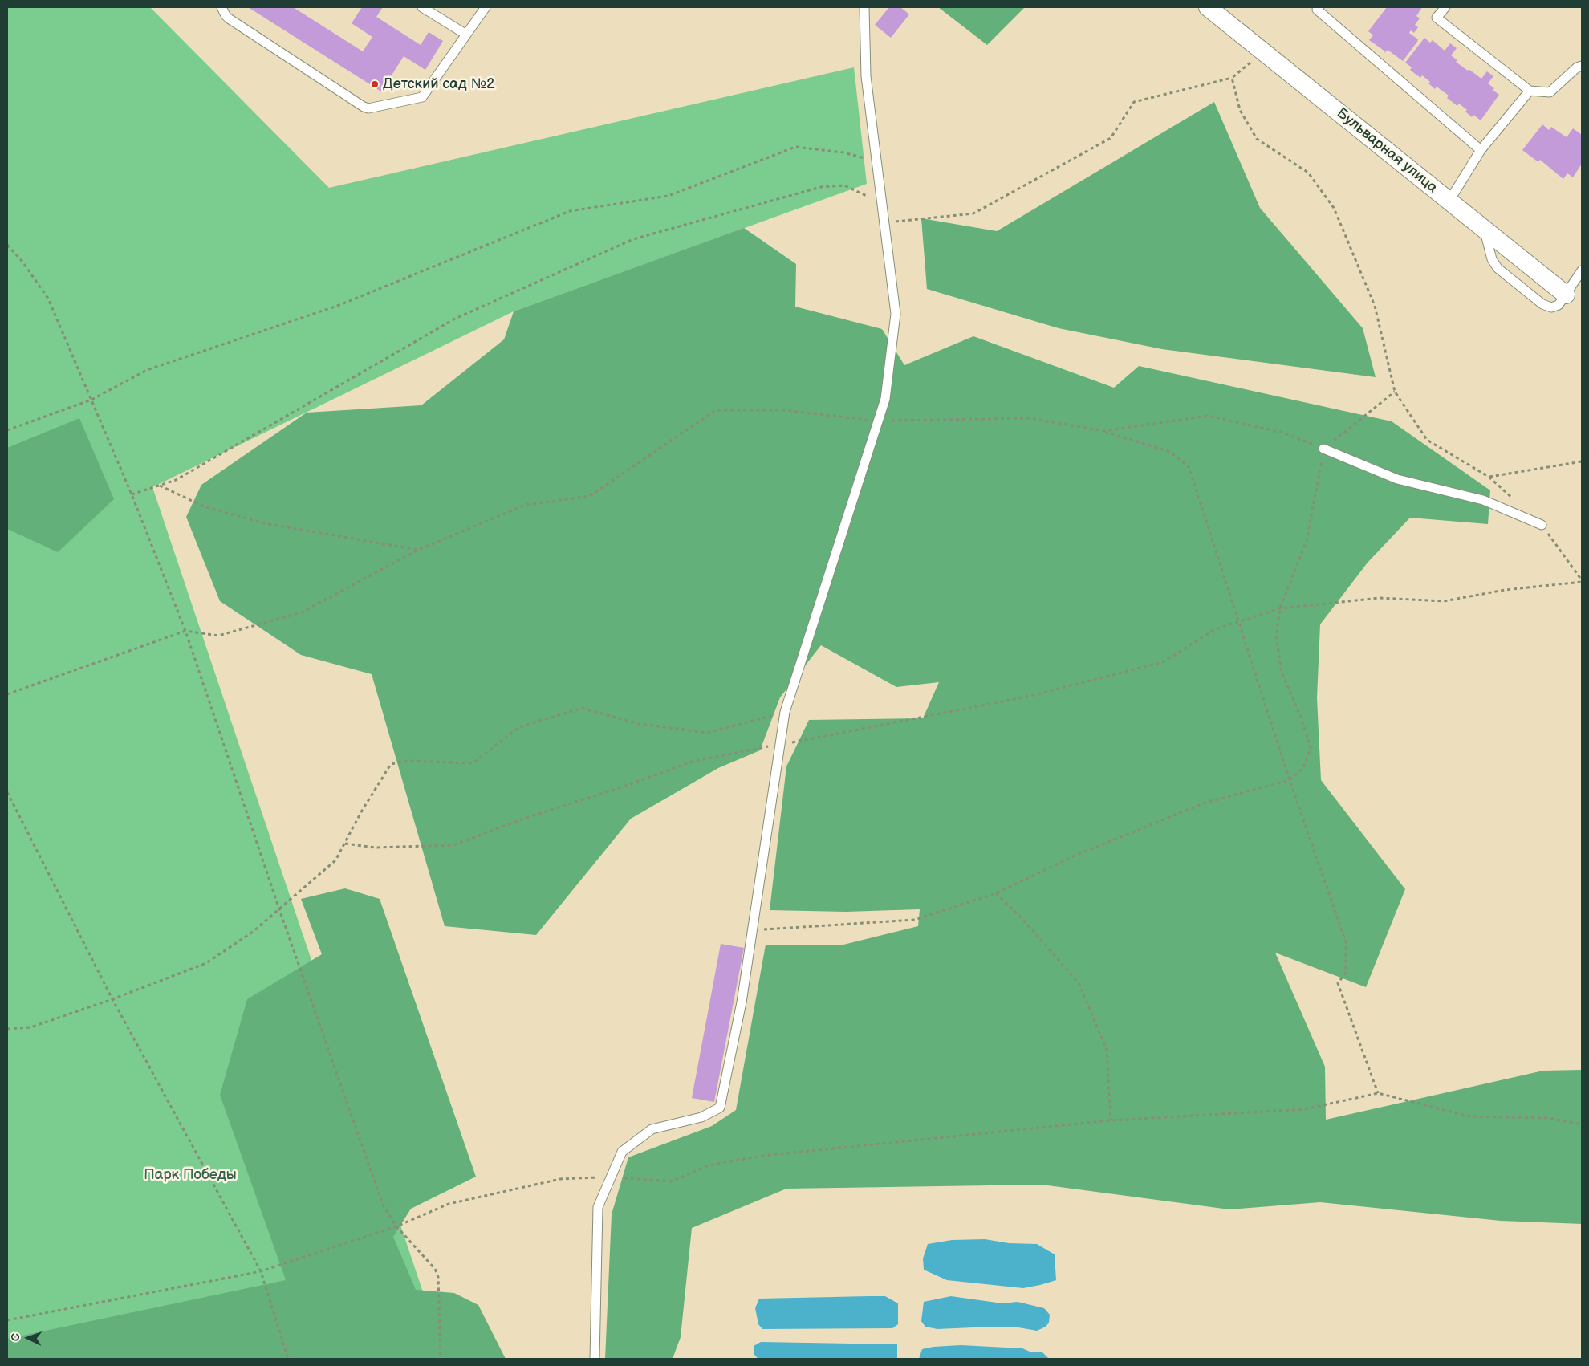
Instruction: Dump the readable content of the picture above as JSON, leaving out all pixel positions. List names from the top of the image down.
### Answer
{
  "streets": {
    "street": ["Бульварная улица"]
  },
  "parks": ["Парк Победы"],
  "places": ["Детский сад №2"],
  "north": "left"
}
